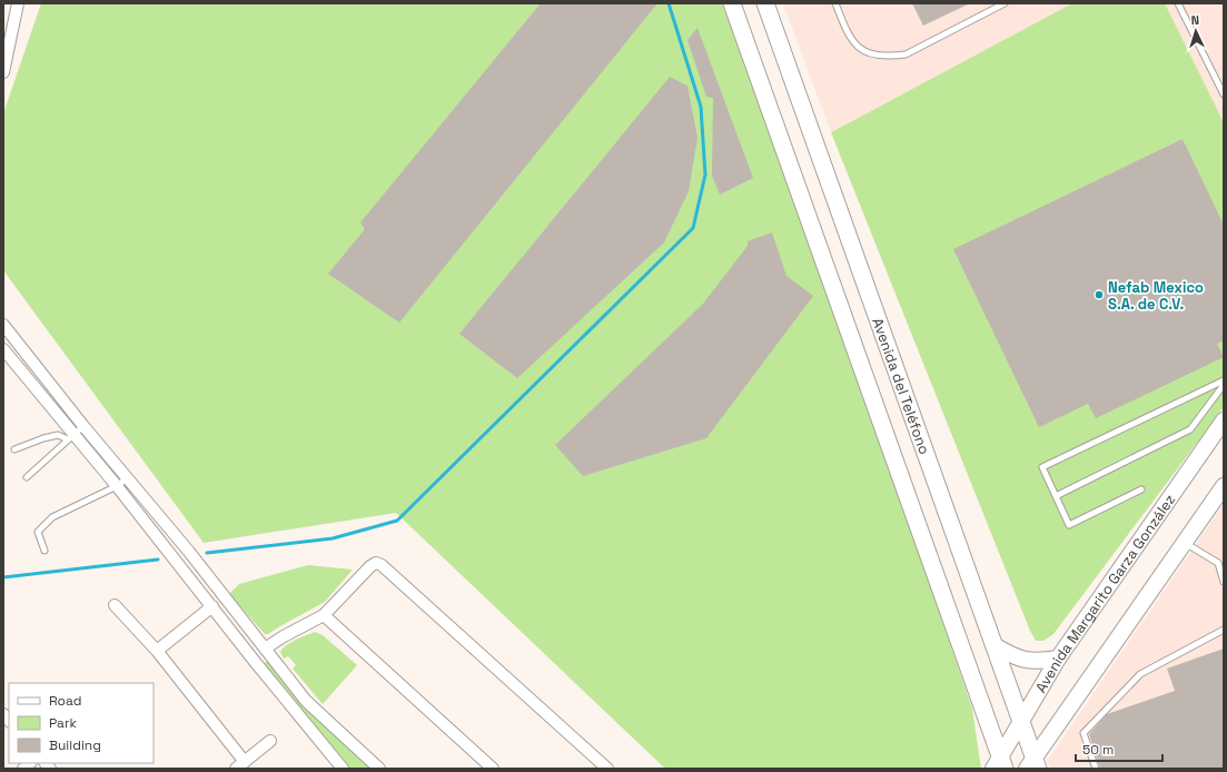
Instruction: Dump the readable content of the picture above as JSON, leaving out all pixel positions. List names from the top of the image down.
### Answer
{
  "streets": {
    "main road": ["Avenida del Teléfono", "Avenida Margarito Garza González"]
  },
  "crossings": [
    ["Avenida del Teléfono", "Avenida Margarito Garza González"]
  ],
  "places": ["Nefab Mexico S.A. de C.V."],
  "legend": ["Road", "Park", "Building"],
  "scale_bar": "50 m",
  "north": "top"
}
